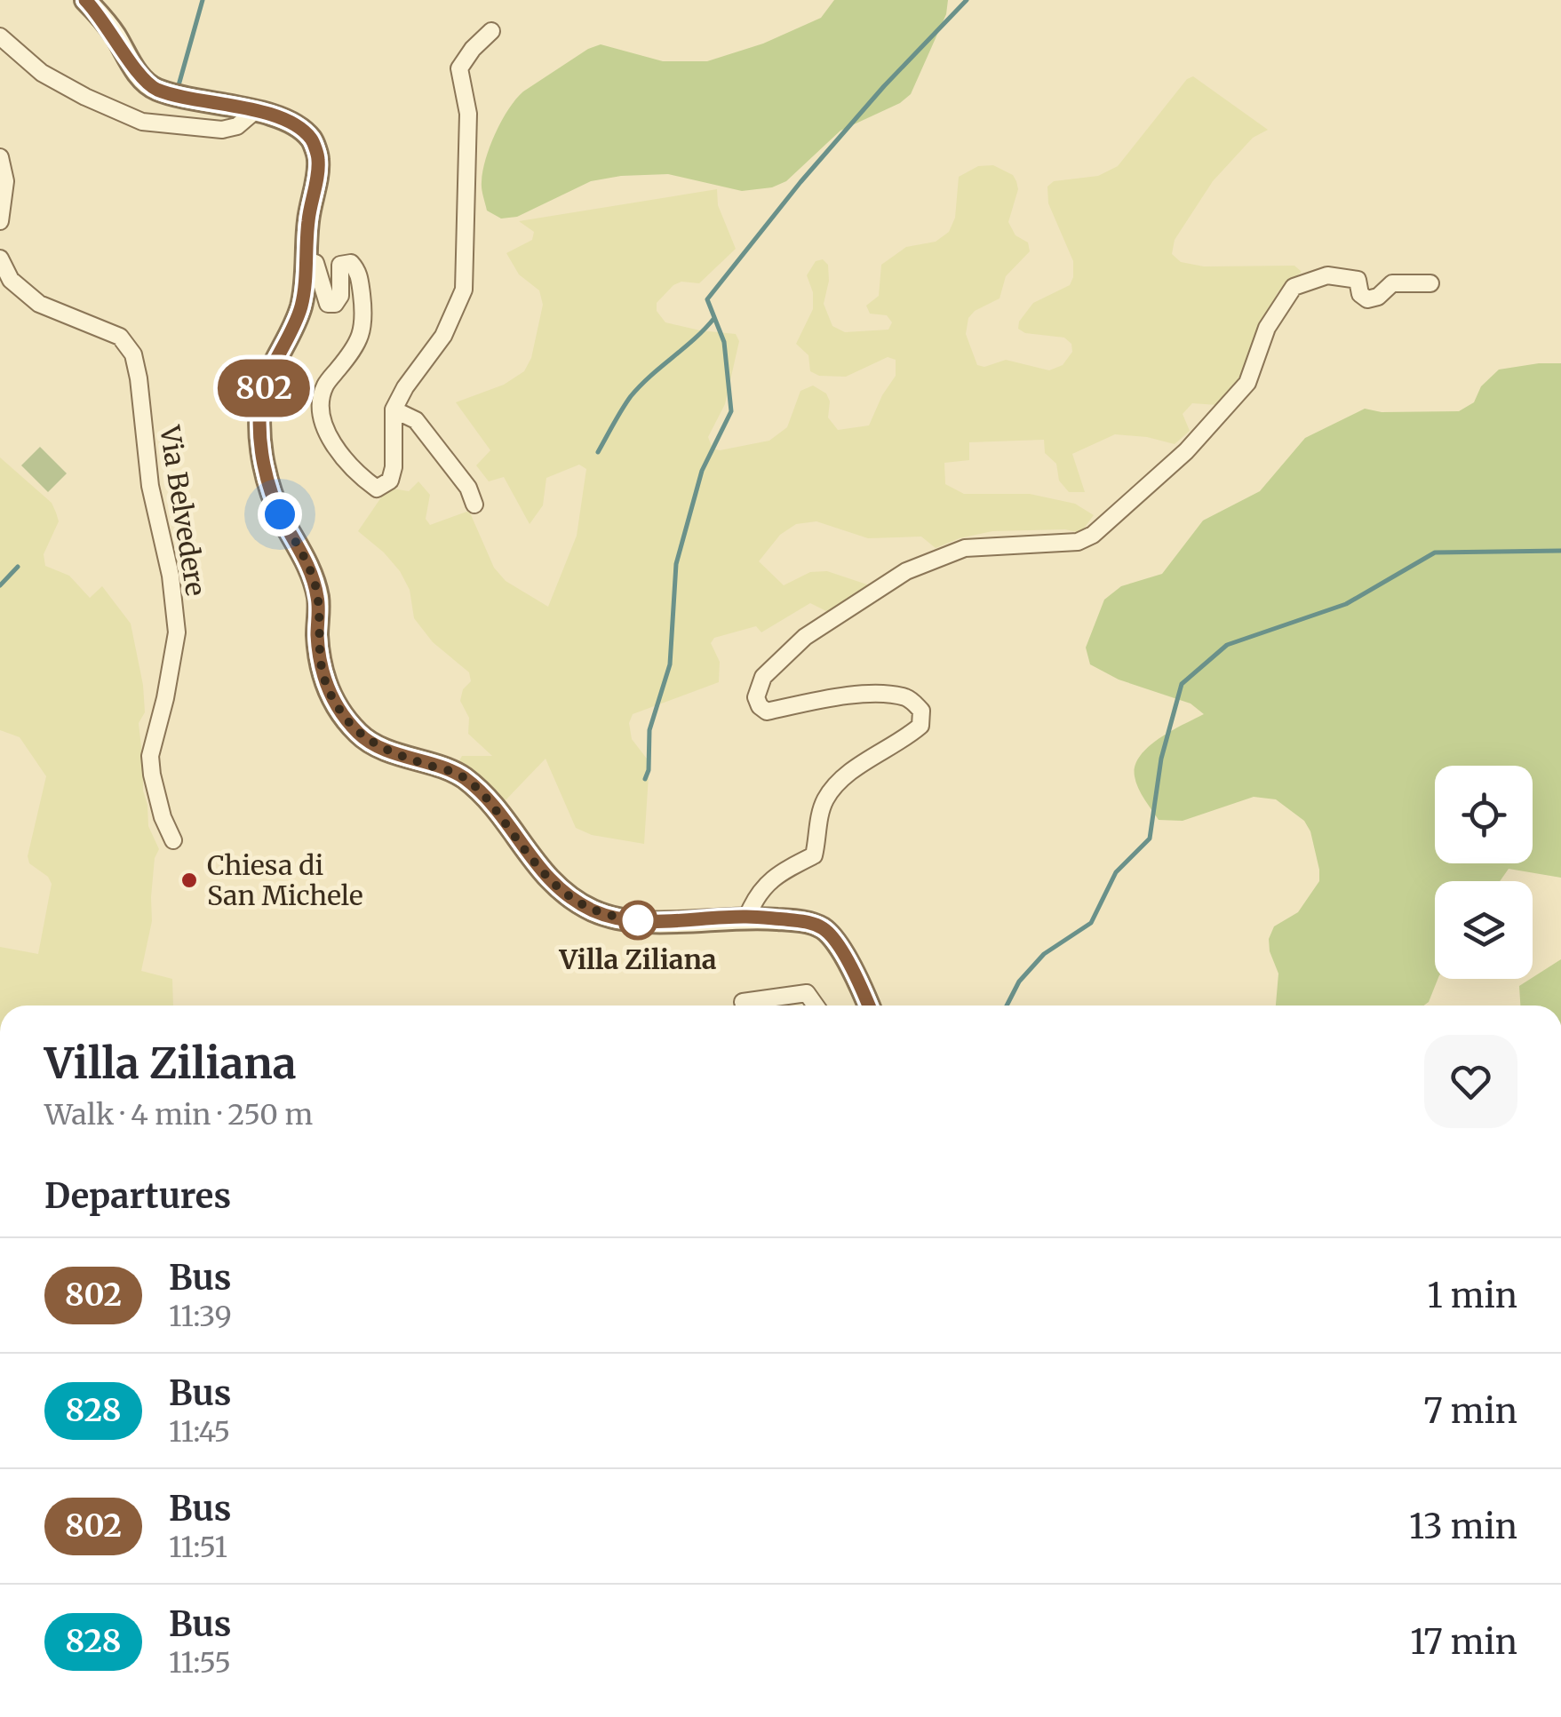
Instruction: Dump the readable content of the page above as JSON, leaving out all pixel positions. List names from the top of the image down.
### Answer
{
  "streets": {
    "street": ["Via Belvedere"]
  },
  "places": ["Chiesa di San Michele", "Villa Ziliana"],
  "lines": ["bus line 802"],
  "page": {
    "on_map": "802",
    "heading": [
      ["Villa Ziliana", "Walk · 4 min · 250 m"],
      "Departures"
    ],
    "list": [
      {
        "mark": "802",
        "name": "Bus",
        "note": "11:39",
        "value": "1 min"
      },
      {
        "mark": "828",
        "name": "Bus",
        "note": "11:45",
        "value": "7 min"
      },
      {
        "mark": "802",
        "name": "Bus",
        "note": "11:51",
        "value": "13 min"
      },
      {
        "mark": "828",
        "name": "Bus",
        "note": "11:55",
        "value": "17 min"
      }
    ]
  }
}
